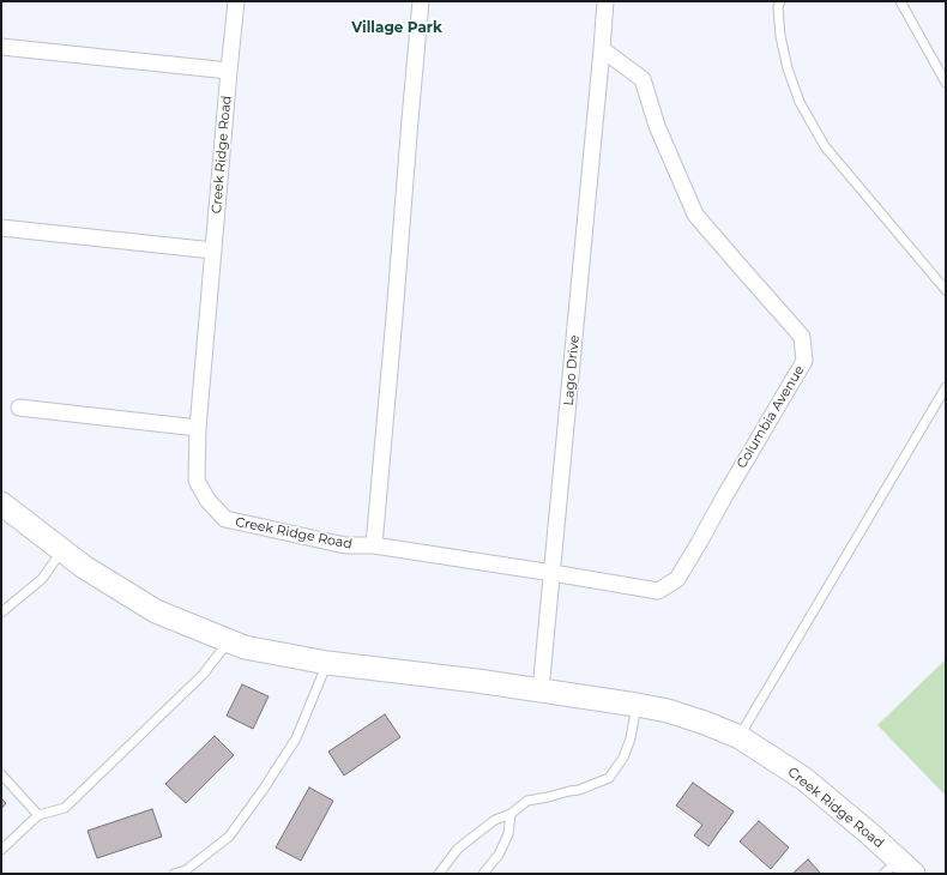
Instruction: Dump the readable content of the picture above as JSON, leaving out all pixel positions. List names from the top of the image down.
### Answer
{
  "streets": {
    "main road": ["Creek Ridge Road"],
    "street": ["Lago Drive", "Columbia Avenue"]
  },
  "crossings": [
    ["Creek Ridge Road", "Lago Drive"],
    ["Creek Ridge Road", "Columbia Avenue"],
    ["Lago Drive", "Columbia Avenue"]
  ],
  "districts": ["Village Park"]
}
